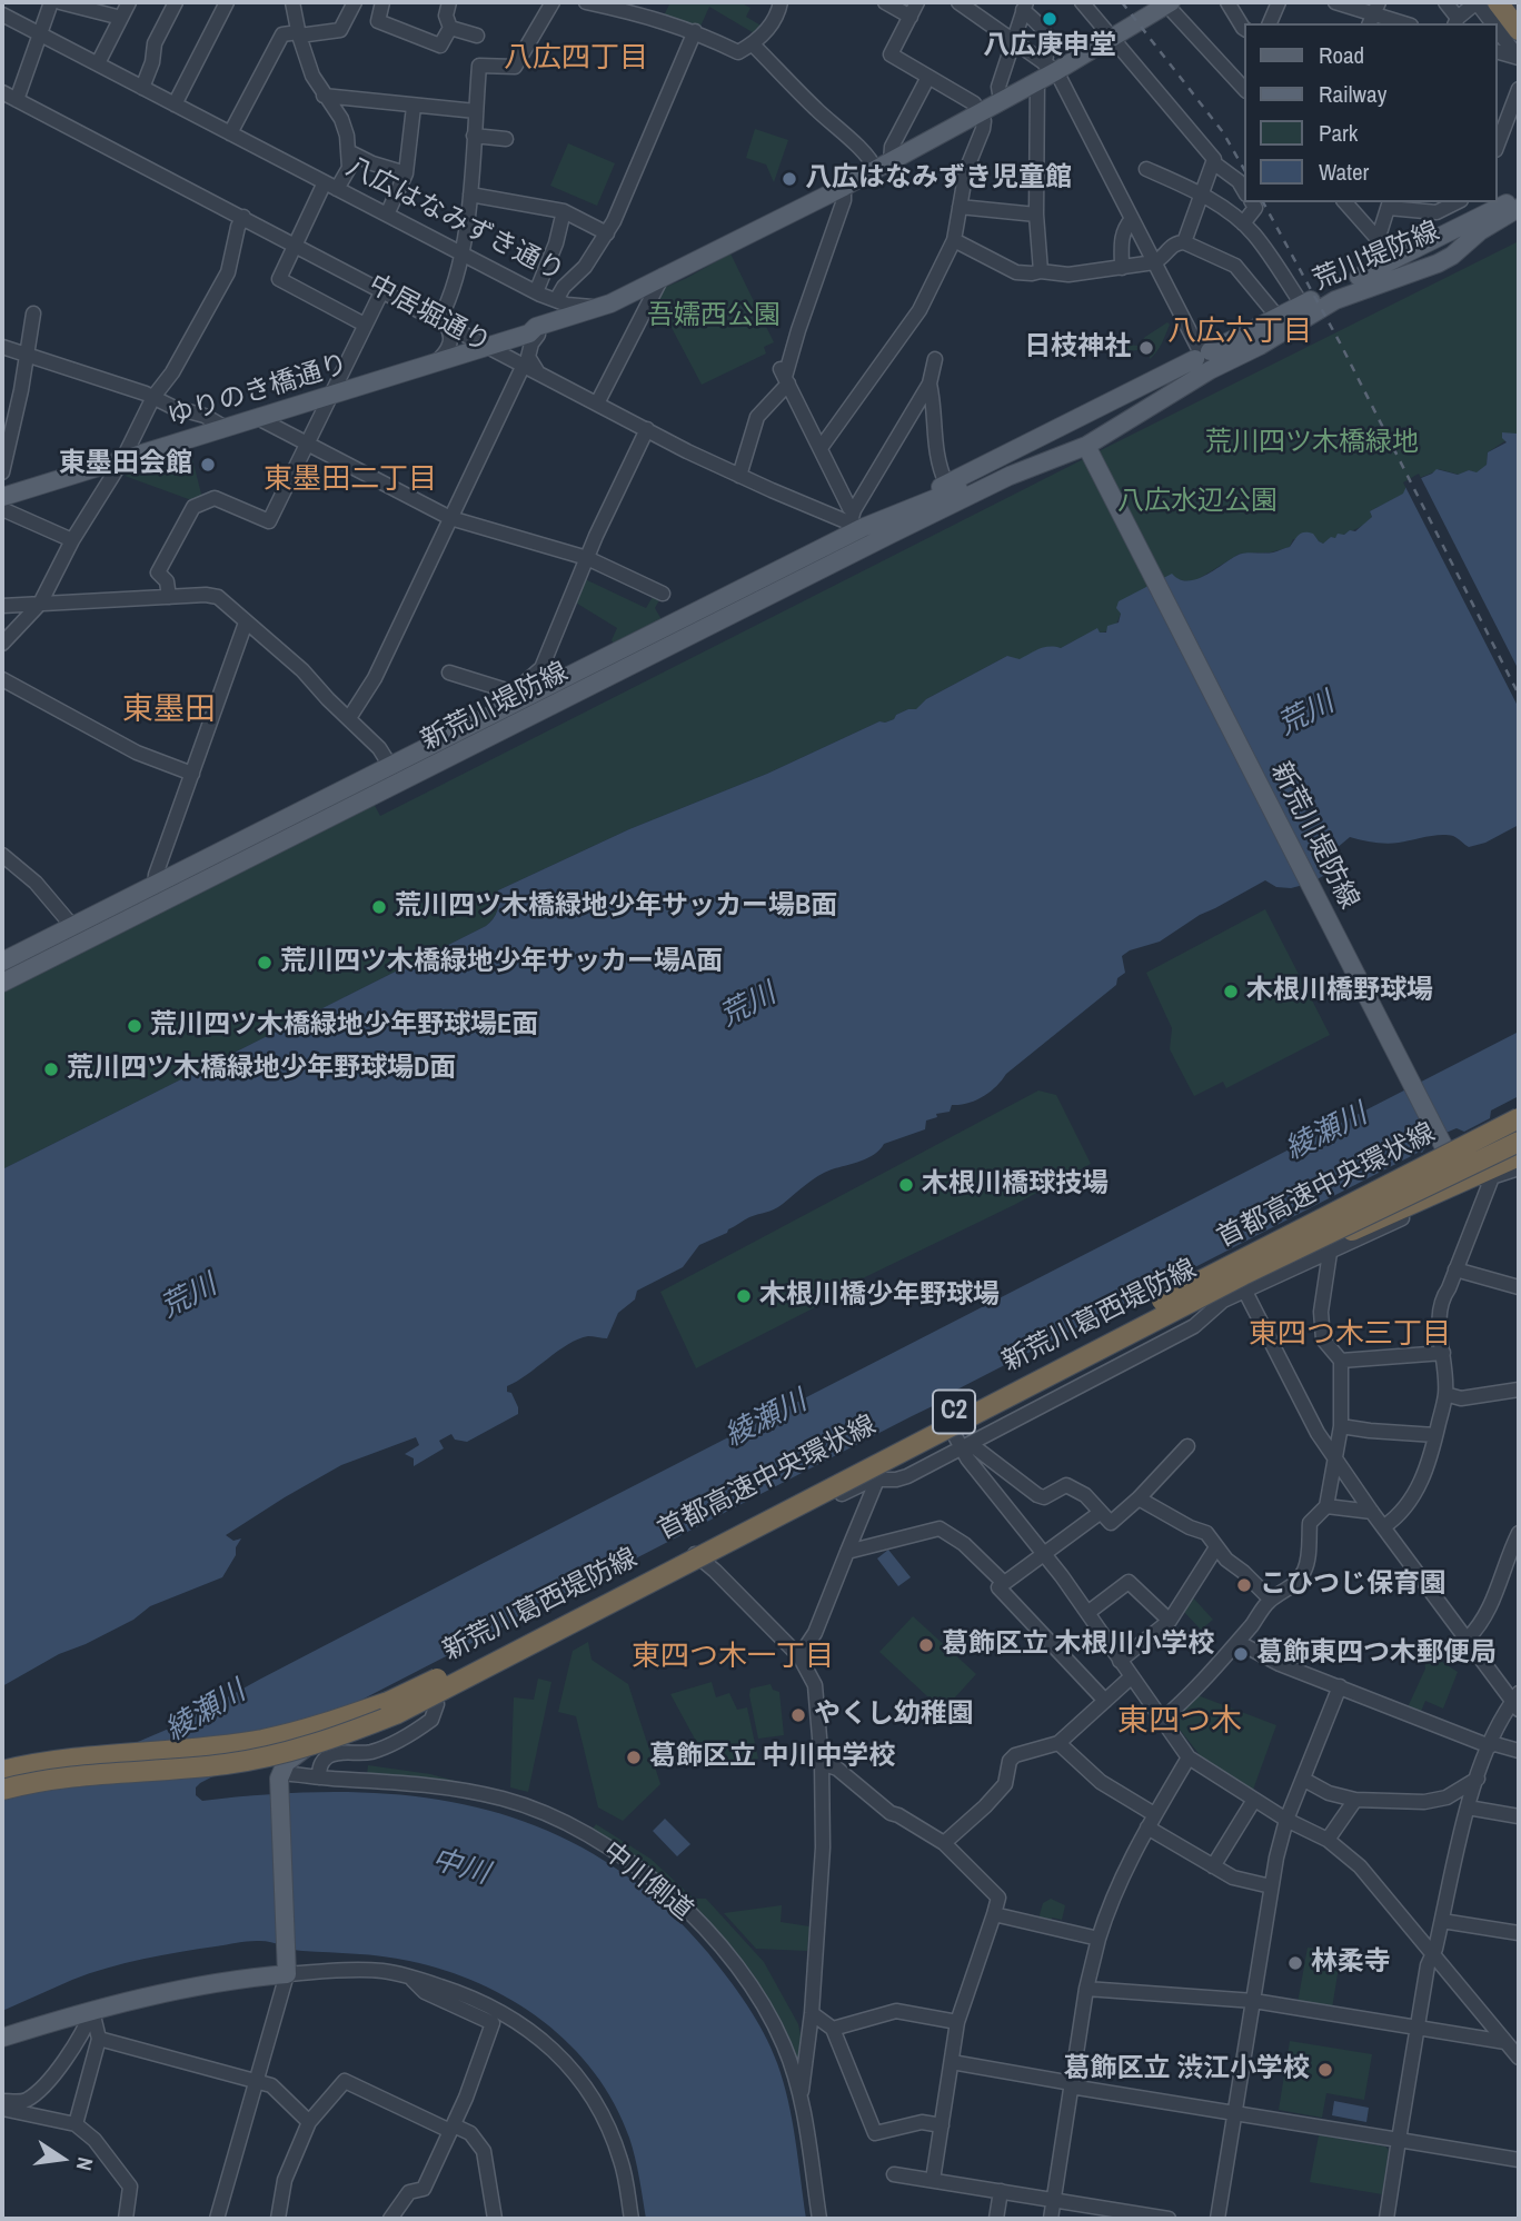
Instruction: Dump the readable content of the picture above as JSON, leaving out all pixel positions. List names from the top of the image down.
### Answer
{
  "streets": {
    "highway": ["首都高速中央環状線", "C2"],
    "main road": [
      "八広はなみずき通り",
      "荒川堤防線",
      "ゆりのき橋通り",
      "新荒川堤防線",
      "新荒川葛西堤防線"
    ],
    "street": ["中居堀通り", "中川側道"]
  },
  "crossings": [
    ["八広はなみずき通り", "ゆりのき橋通り"],
    ["荒川堤防線", "新荒川堤防線"],
    ["中居堀通り", "ゆりのき橋通り"],
    ["中居堀通り", "新荒川堤防線"],
    ["新荒川堤防線", "新荒川葛西堤防線"],
    ["首都高速中央環状線", "新荒川葛西堤防線"],
    ["新荒川葛西堤防線", "中川側道"]
  ],
  "districts": [
    "八広四丁目",
    "八広六丁目",
    "東墨田二丁目",
    "東墨田",
    "東四つ木三丁目",
    "東四つ木一丁目",
    "東四つ木"
  ],
  "water": ["荒川", "綾瀬川", "中川"],
  "parks": ["吾嬬西公園", "荒川四ツ木橋緑地", "八広水辺公園"],
  "places": [
    "八広庚申堂",
    "八広はなみずき児童館",
    "日枝神社",
    "東墨田会館",
    "荒川四ツ木橋緑地少年サッカー場B面",
    "荒川四ツ木橋緑地少年サッカー場A面",
    "木根川橋野球場",
    "荒川四ツ木橋緑地少年野球場E面",
    "荒川四ツ木橋緑地少年野球場D面",
    "木根川橋球技場",
    "木根川橋少年野球場",
    "こひつじ保育園",
    "葛飾区立 木根川小学校",
    "葛飾東四つ木郵便局",
    "やくし幼稚園",
    "葛飾区立 中川中学校",
    "林柔寺",
    "葛飾区立 渋江小学校"
  ],
  "legend": [
    "Road",
    "Railway",
    "Park",
    "Water"
  ],
  "north": "right"
}
